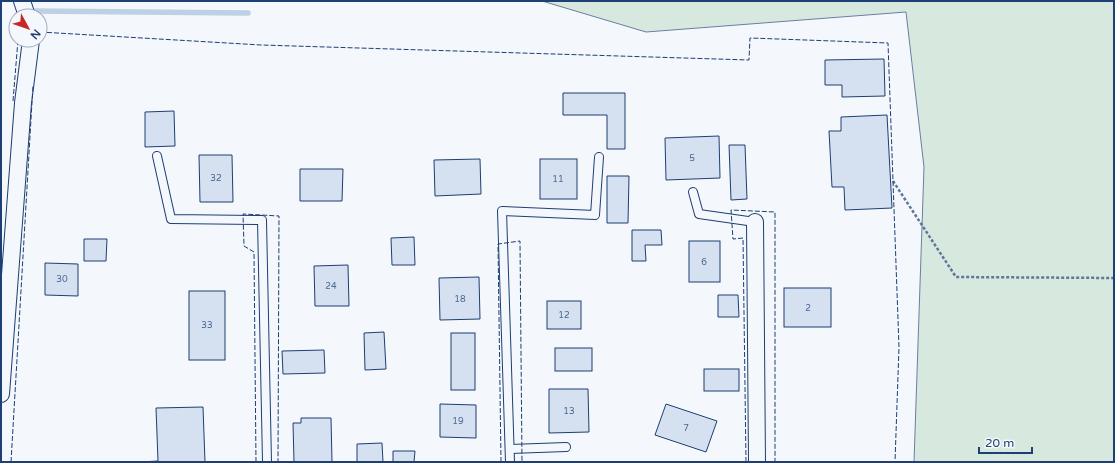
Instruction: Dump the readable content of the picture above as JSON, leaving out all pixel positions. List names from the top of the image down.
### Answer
{
  "house_numbers": [
    "5",
    "32",
    "11",
    "6",
    "30",
    "24",
    "18",
    "2",
    "12",
    "33",
    "13",
    "19",
    "7"
  ],
  "scale_bar": "20 m",
  "north": "bottom right"
}
